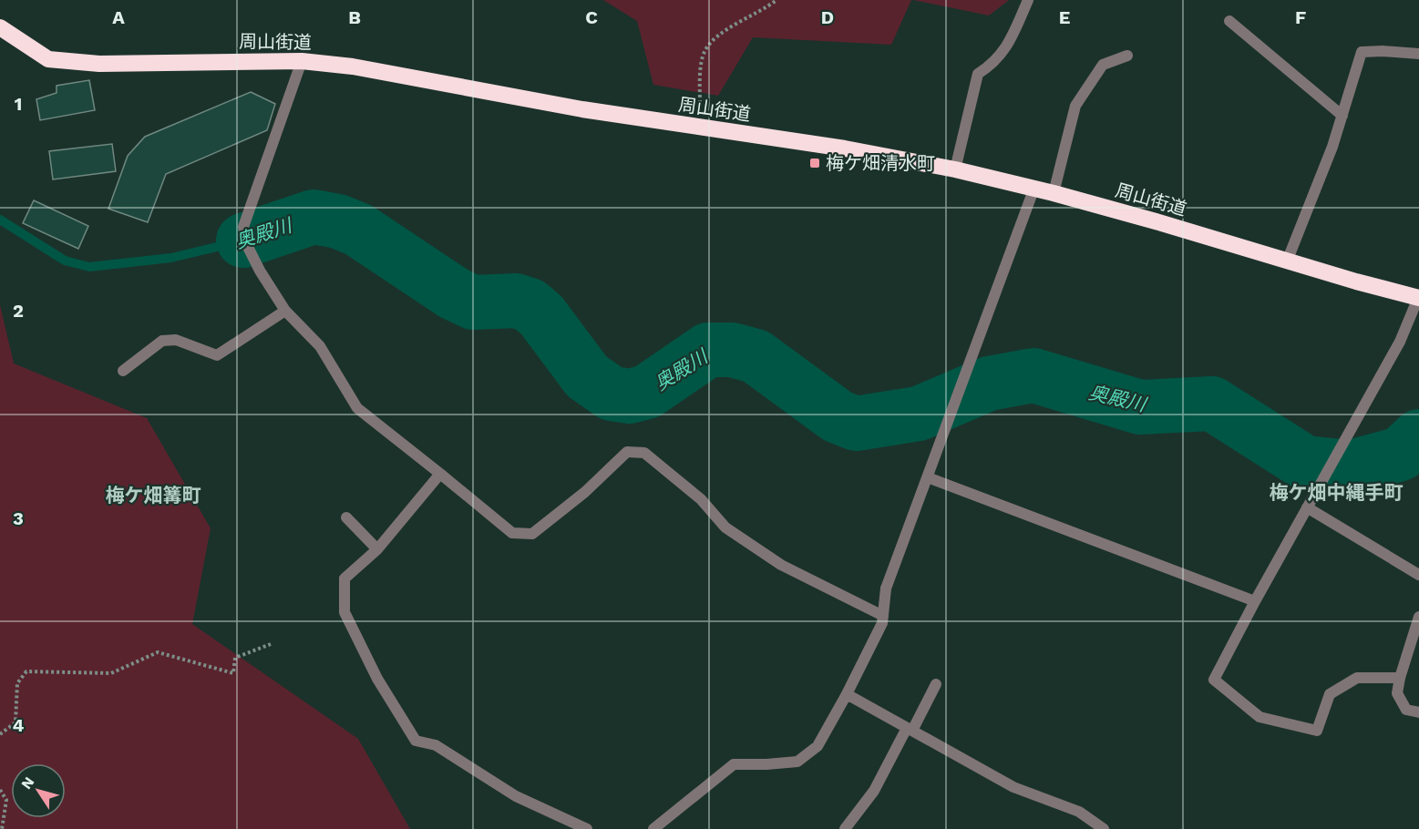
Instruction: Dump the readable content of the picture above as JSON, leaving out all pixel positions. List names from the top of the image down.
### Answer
{
  "streets": {
    "highway": ["周山街道"]
  },
  "districts": ["梅ケ畑中縄手町", "梅ケ畑篝町"],
  "water": ["奥殿川"],
  "places": {
    "transit": ["梅ケ畑清水町"]
  },
  "north": "top left",
  "grid": {
    "columns": [
      "A",
      "B",
      "C",
      "D",
      "E",
      "F"
    ],
    "rows": [
      "1",
      "2",
      "3",
      "4"
    ]
  }
}
